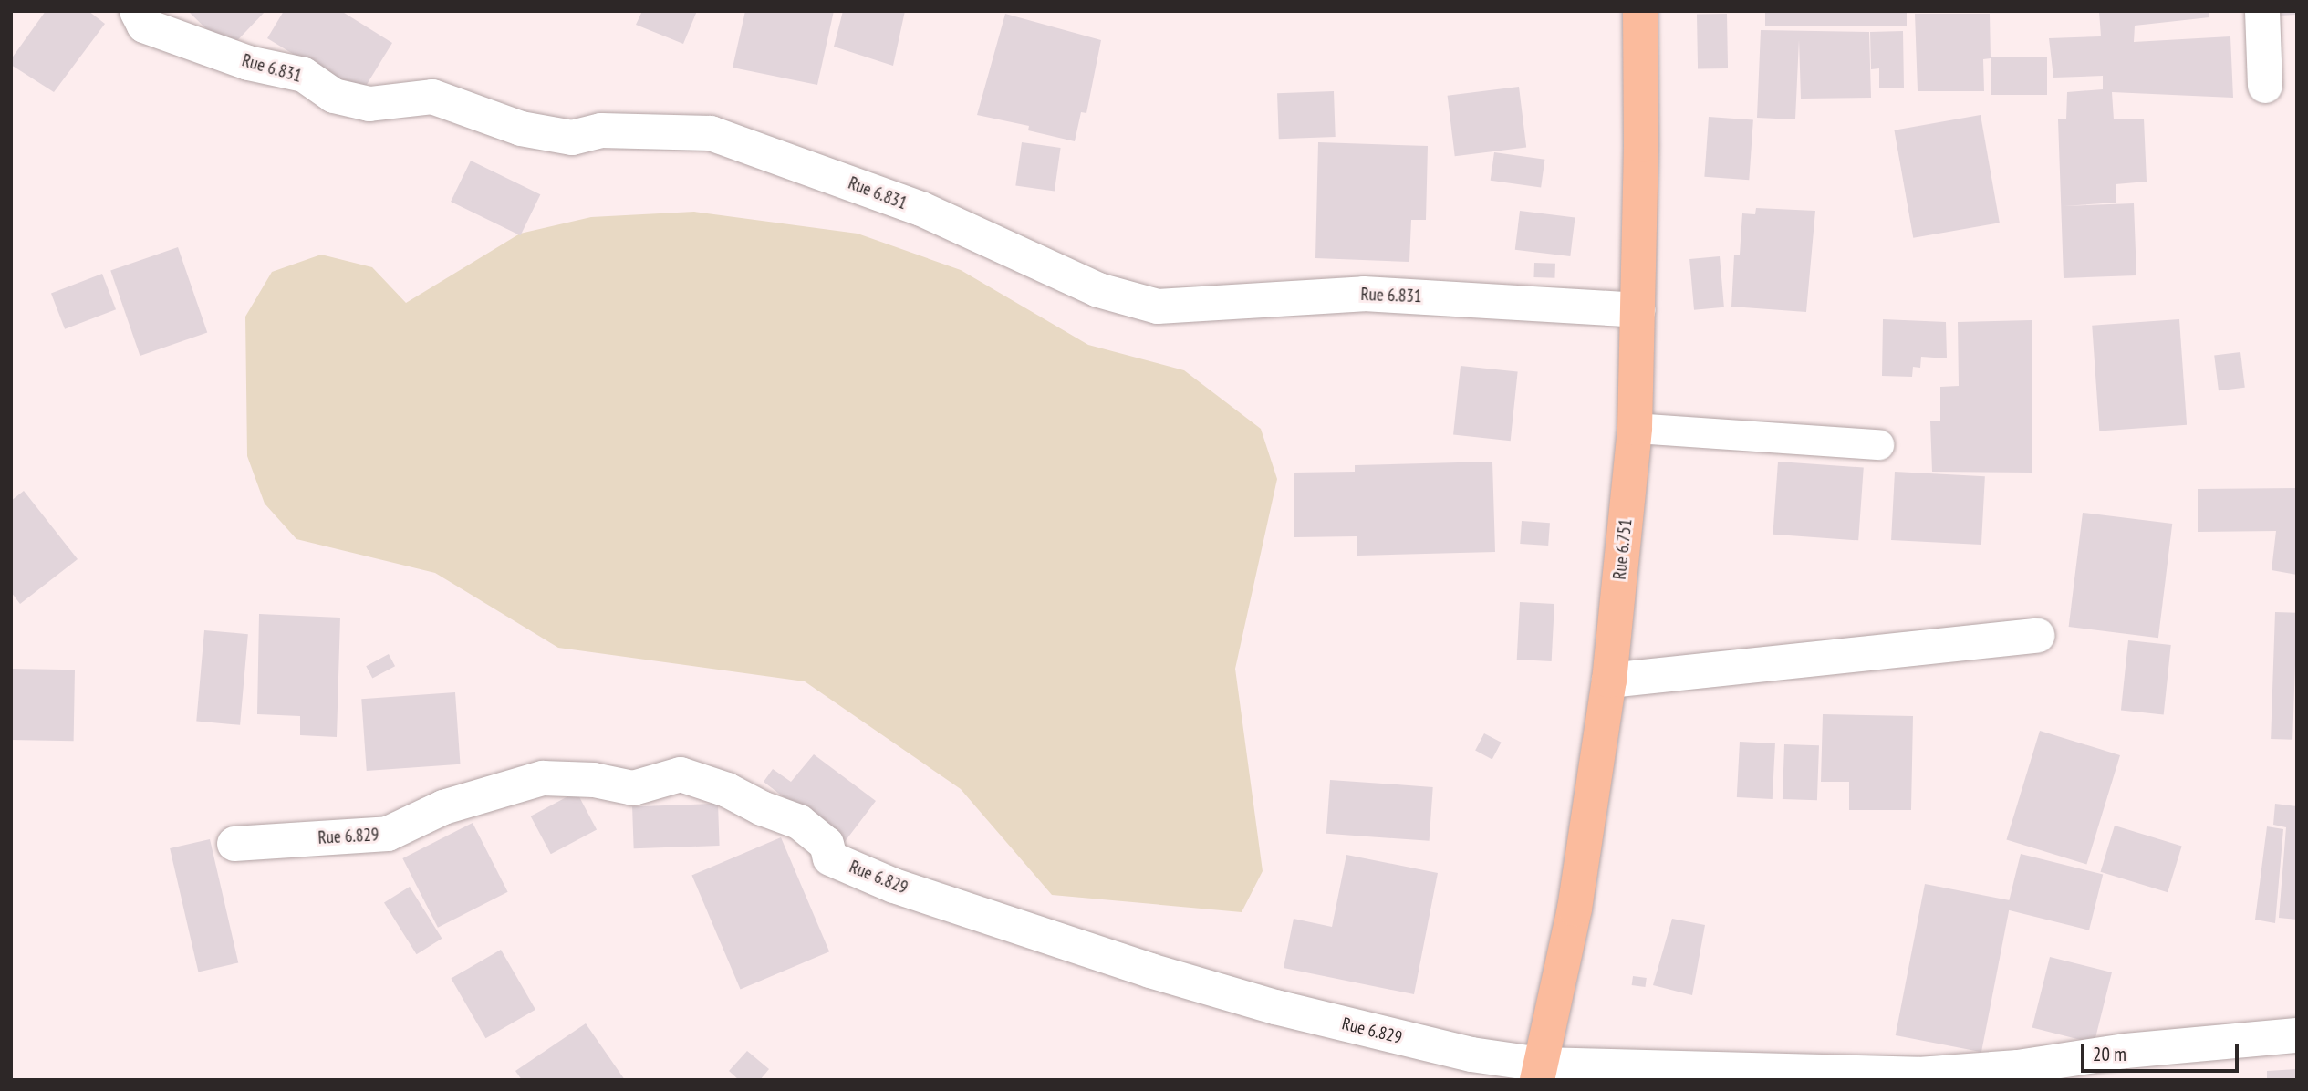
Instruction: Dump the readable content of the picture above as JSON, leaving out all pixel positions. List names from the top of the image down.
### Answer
{
  "streets": {
    "main road": ["Rue 6.751"],
    "street": ["Rue 6.831", "Rue 6.829"]
  },
  "crossings": [
    ["Rue 6.831", "Rue 6.751"],
    ["Rue 6.751", "Rue 6.829"]
  ],
  "scale_bar": "20 m"
}
